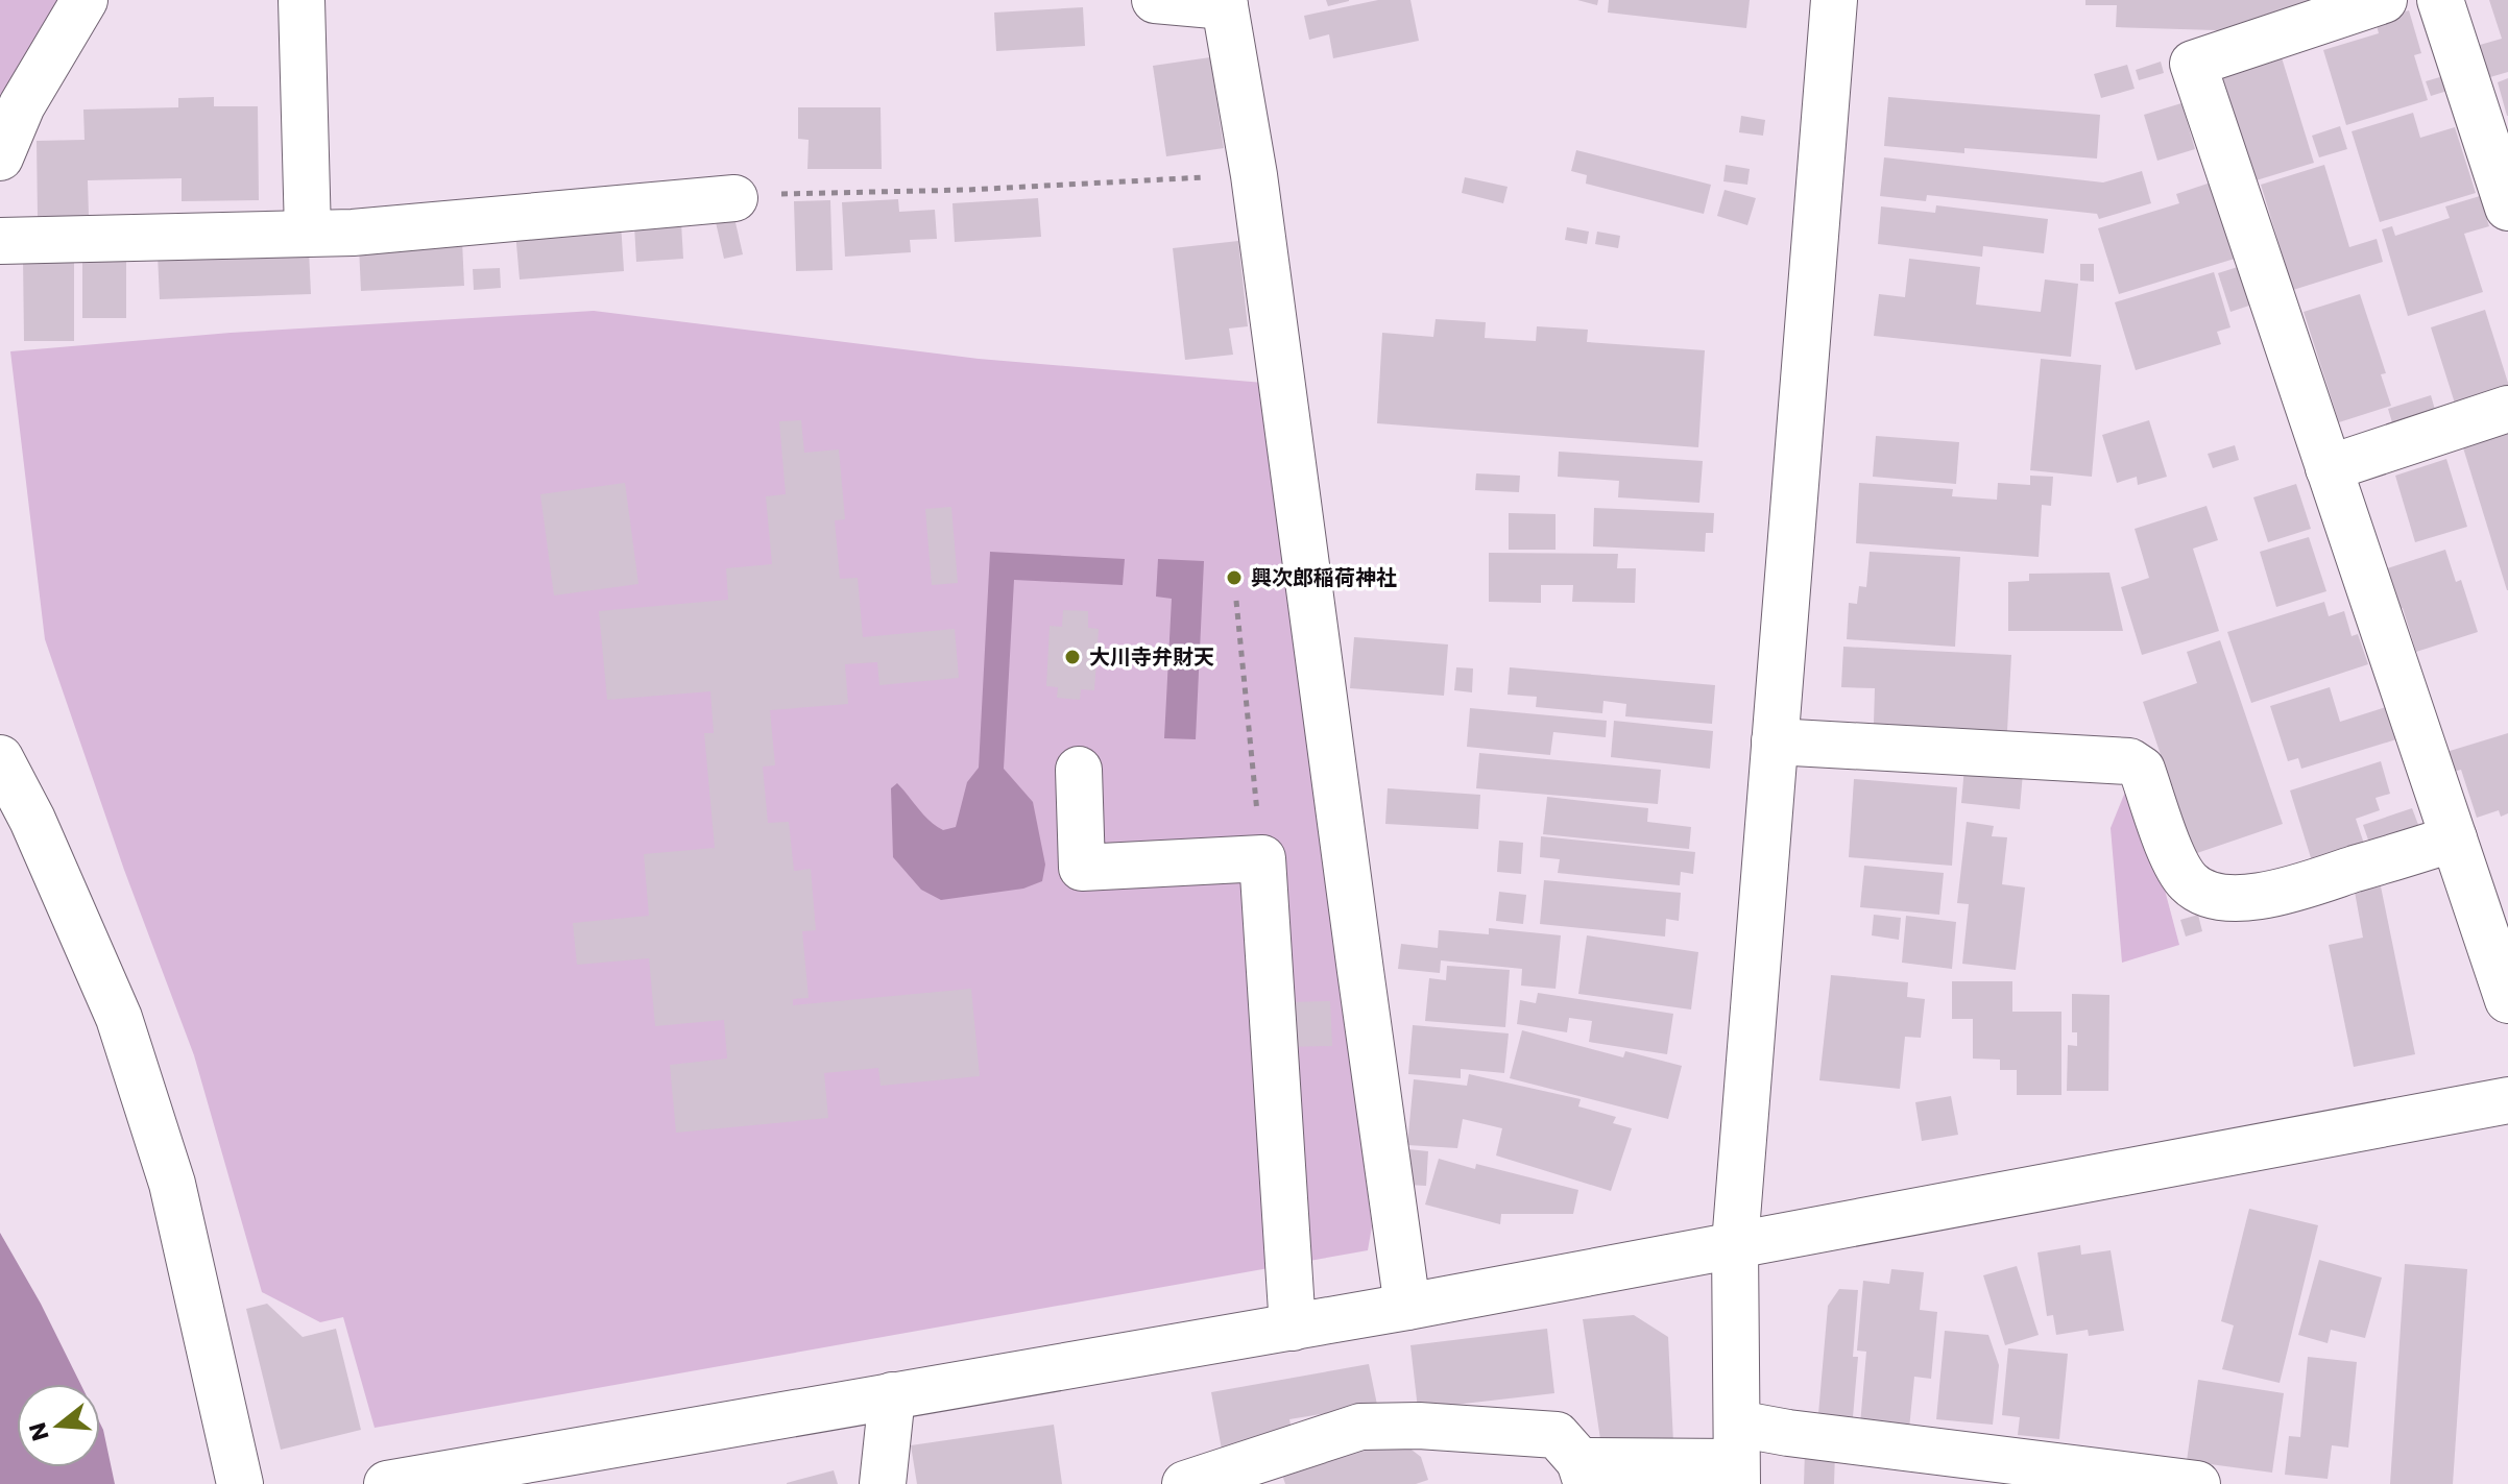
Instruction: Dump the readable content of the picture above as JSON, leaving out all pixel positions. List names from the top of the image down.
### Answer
{
  "places": ["興次郎稲荷神社", "大川寺弁財天"],
  "north": "left"
}
